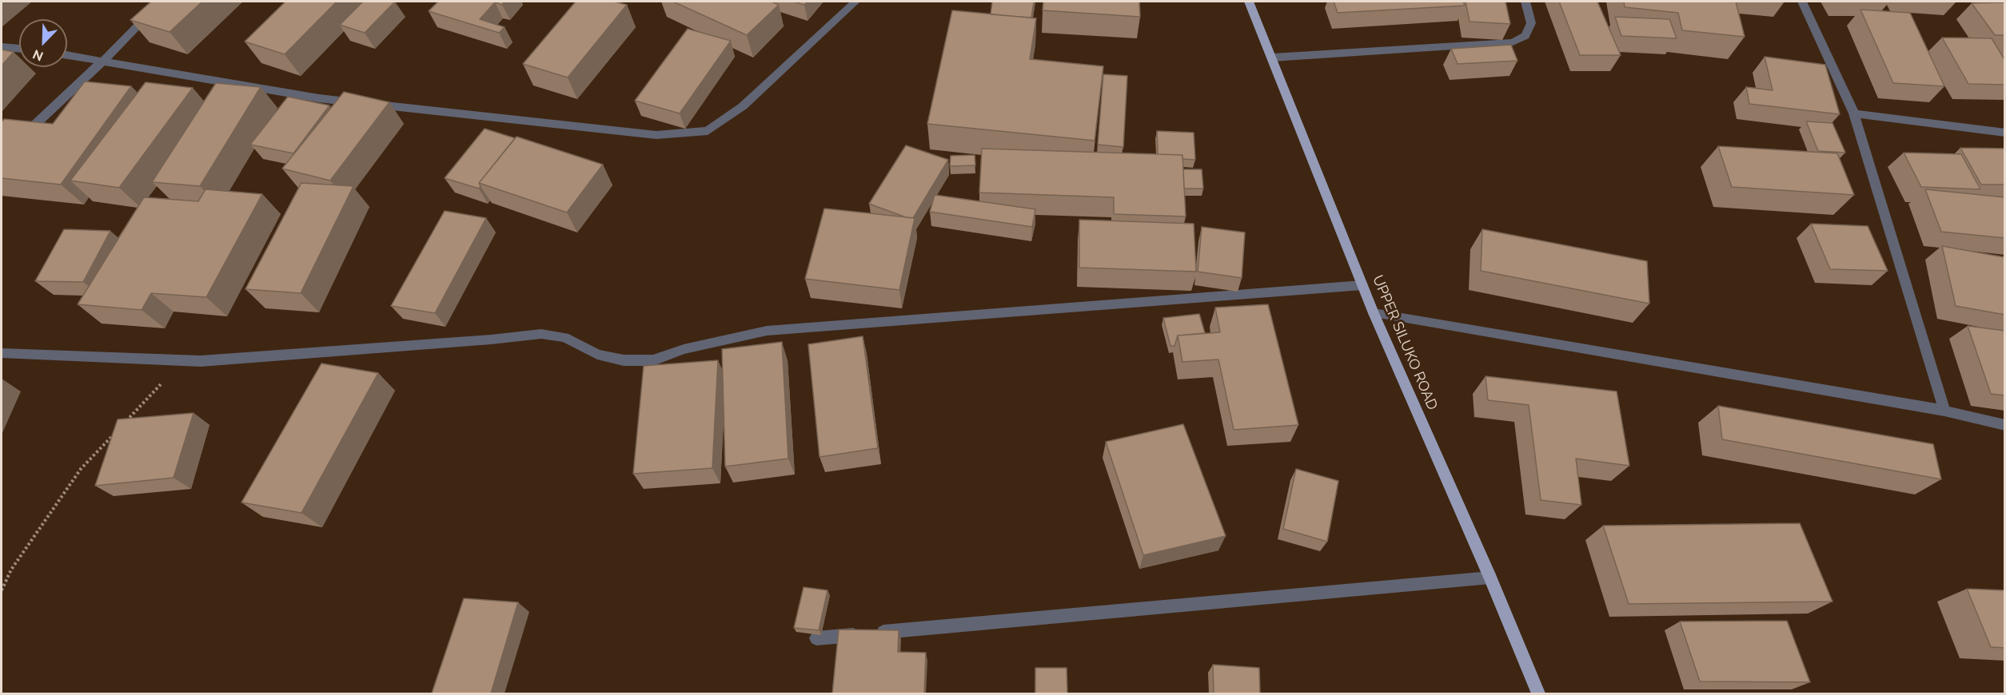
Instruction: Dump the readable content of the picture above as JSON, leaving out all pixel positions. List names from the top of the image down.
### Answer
{
  "streets": {
    "main road": ["UPPER SILUKO ROAD"]
  },
  "north": "bottom left"
}
